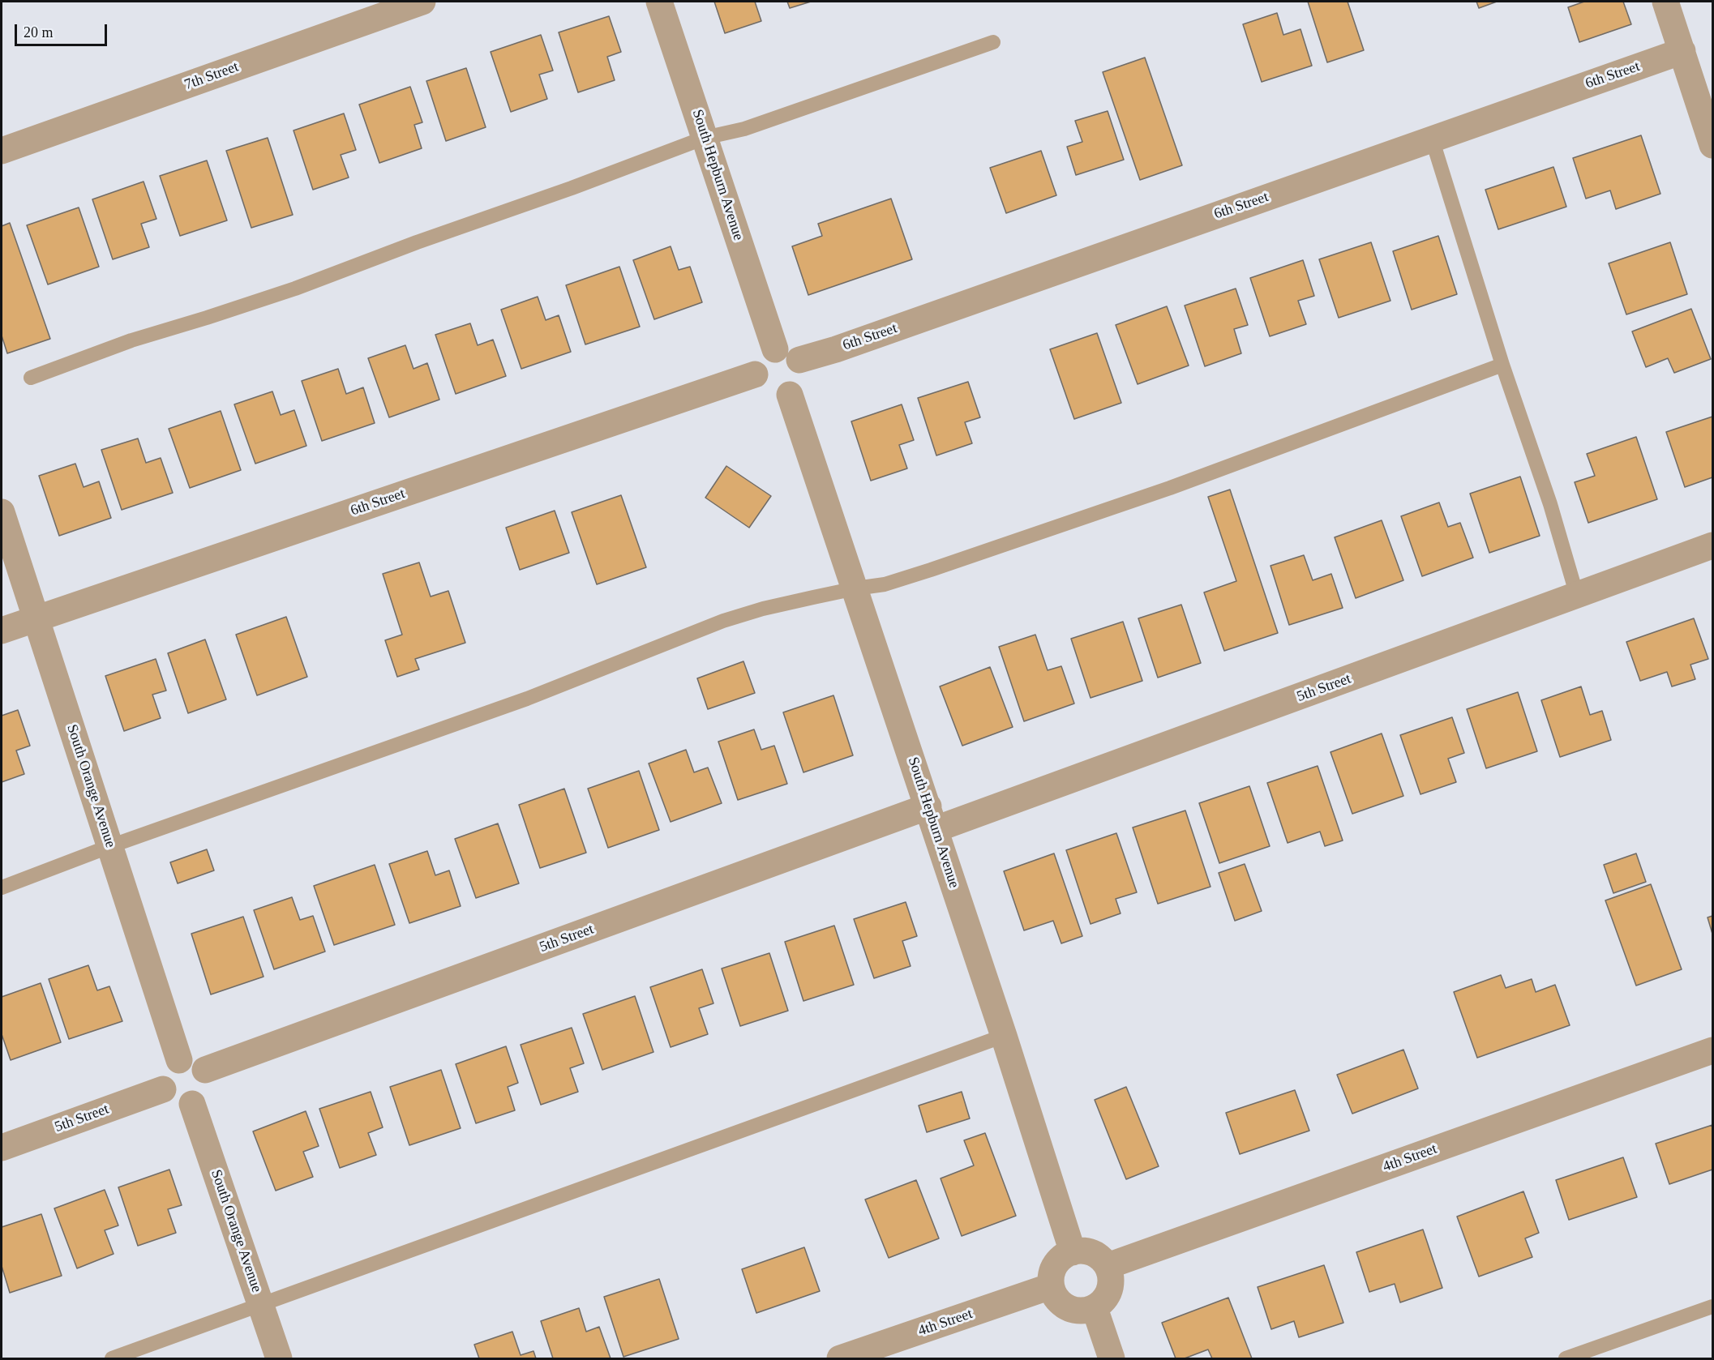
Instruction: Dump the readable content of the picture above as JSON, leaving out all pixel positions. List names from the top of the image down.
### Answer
{
  "streets": {
    "street": [
      "6th Street",
      "7th Street",
      "South Hepburn Avenue",
      "5th Street",
      "South Orange Avenue",
      "4th Street"
    ]
  },
  "crossings": [
    ["6th Street", "South Hepburn Avenue"],
    ["6th Street", "South Orange Avenue"],
    ["South Hepburn Avenue", "5th Street"],
    ["South Hepburn Avenue", "4th Street"],
    ["5th Street", "South Orange Avenue"]
  ],
  "scale_bar": "20 m"
}
